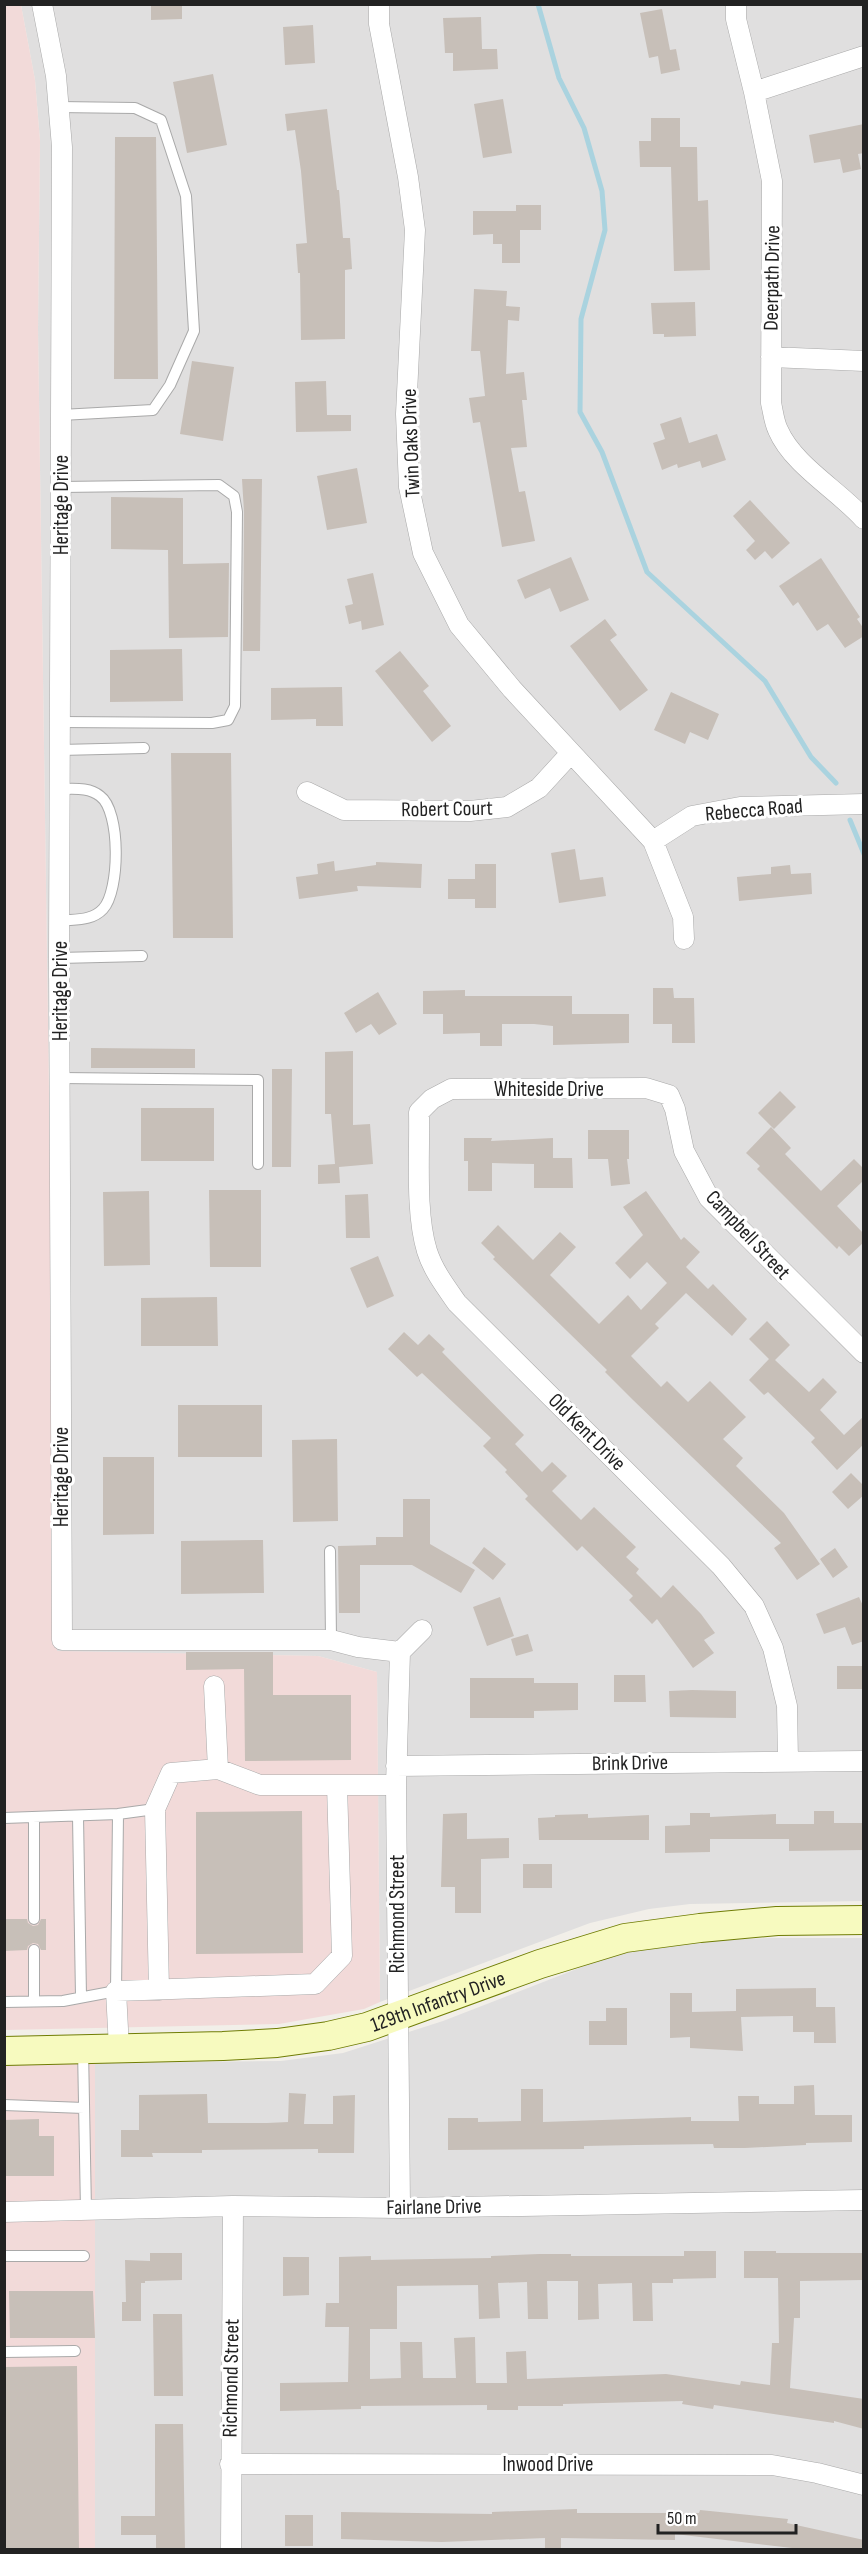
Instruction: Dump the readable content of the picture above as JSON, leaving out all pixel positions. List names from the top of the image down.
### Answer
{
  "streets": {
    "street": [
      "Deerpath Drive",
      "Twin Oaks Drive",
      "Heritage Drive",
      "Robert Court",
      "Rebecca Road",
      "Whiteside Drive",
      "Campbell Street",
      "Old Kent Drive",
      "Brink Drive",
      "Richmond Street",
      "129th Infantry Drive",
      "Fairlane Drive",
      "Inwood Drive"
    ]
  },
  "crossings": [
    ["Twin Oaks Drive", "Robert Court"],
    ["Twin Oaks Drive", "Rebecca Road"],
    ["Heritage Drive", "Richmond Street"],
    ["Whiteside Drive", "Campbell Street"],
    ["Whiteside Drive", "Old Kent Drive"],
    ["Old Kent Drive", "Brink Drive"],
    ["Brink Drive", "Richmond Street"],
    ["Richmond Street", "129th Infantry Drive"],
    ["Richmond Street", "Fairlane Drive"],
    ["Richmond Street", "Inwood Drive"]
  ],
  "scale_bar": "50 m"
}
